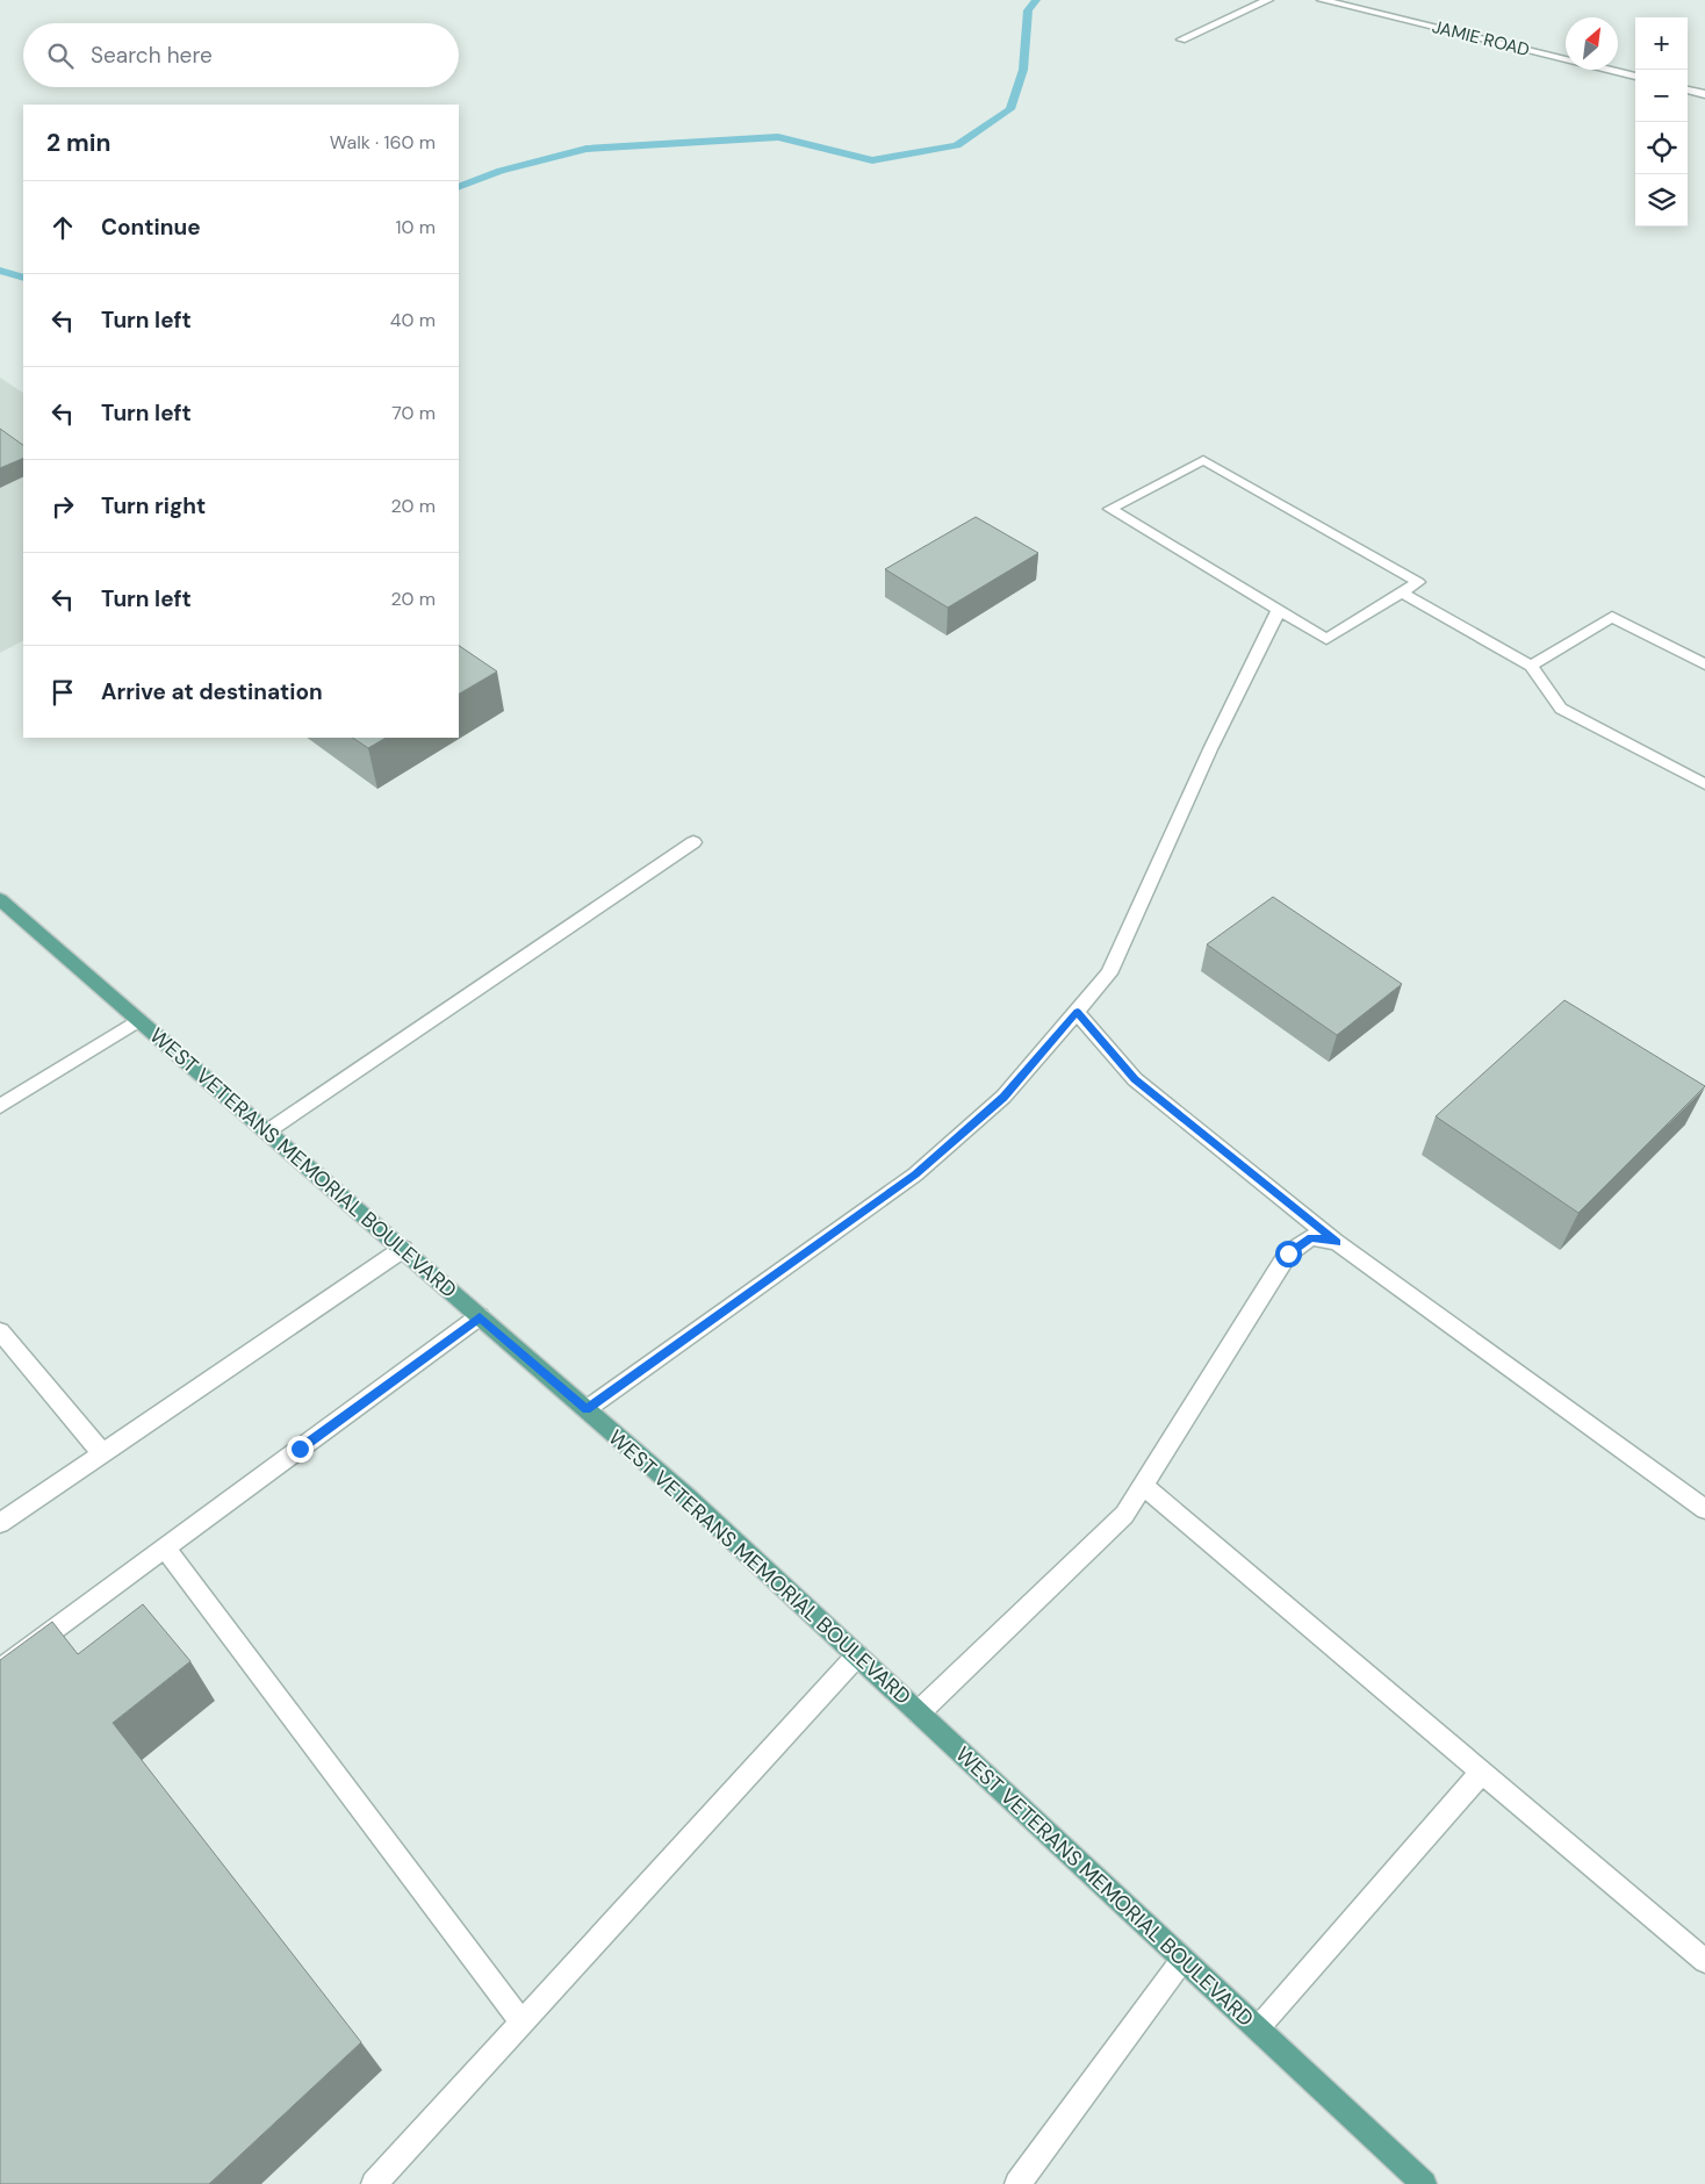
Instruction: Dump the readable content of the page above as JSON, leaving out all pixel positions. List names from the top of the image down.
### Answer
{
  "streets": {
    "main road": ["WEST VETERANS MEMORIAL BOULEVARD"],
    "street": ["JAMIE ROAD"]
  },
  "north": "top right",
  "page": {
    "map_buttons": ["+", "−"],
    "search": "Search here",
    "heading": ["2 min", "Walk · 160 m"],
    "list": [
      ["Continue", "10 m"],
      ["Turn left", "40 m"],
      ["Turn left", "70 m"],
      ["Turn right", "20 m"],
      ["Turn left", "20 m"],
      "Arrive at destination"
    ]
  }
}
